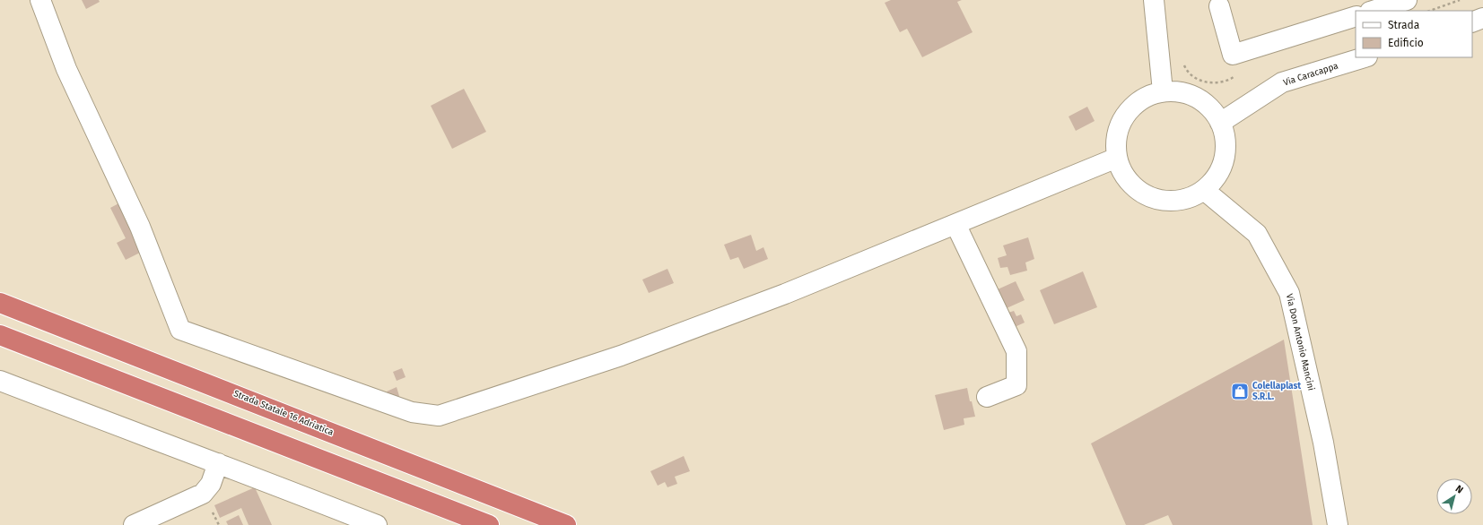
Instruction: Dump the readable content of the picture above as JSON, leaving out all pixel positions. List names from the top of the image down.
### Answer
{
  "streets": {
    "highway": ["Strada Statale 16 Adriatica"],
    "street": ["Via Caracappa", "Via Don Antonio Mancini"]
  },
  "crossings": [
    ["Via Caracappa", "Via Don Antonio Mancini"]
  ],
  "places": {
    "shop": ["Colellaplast S.R.L."]
  },
  "legend": ["Strada", "Edificio"],
  "north": "top right"
}
